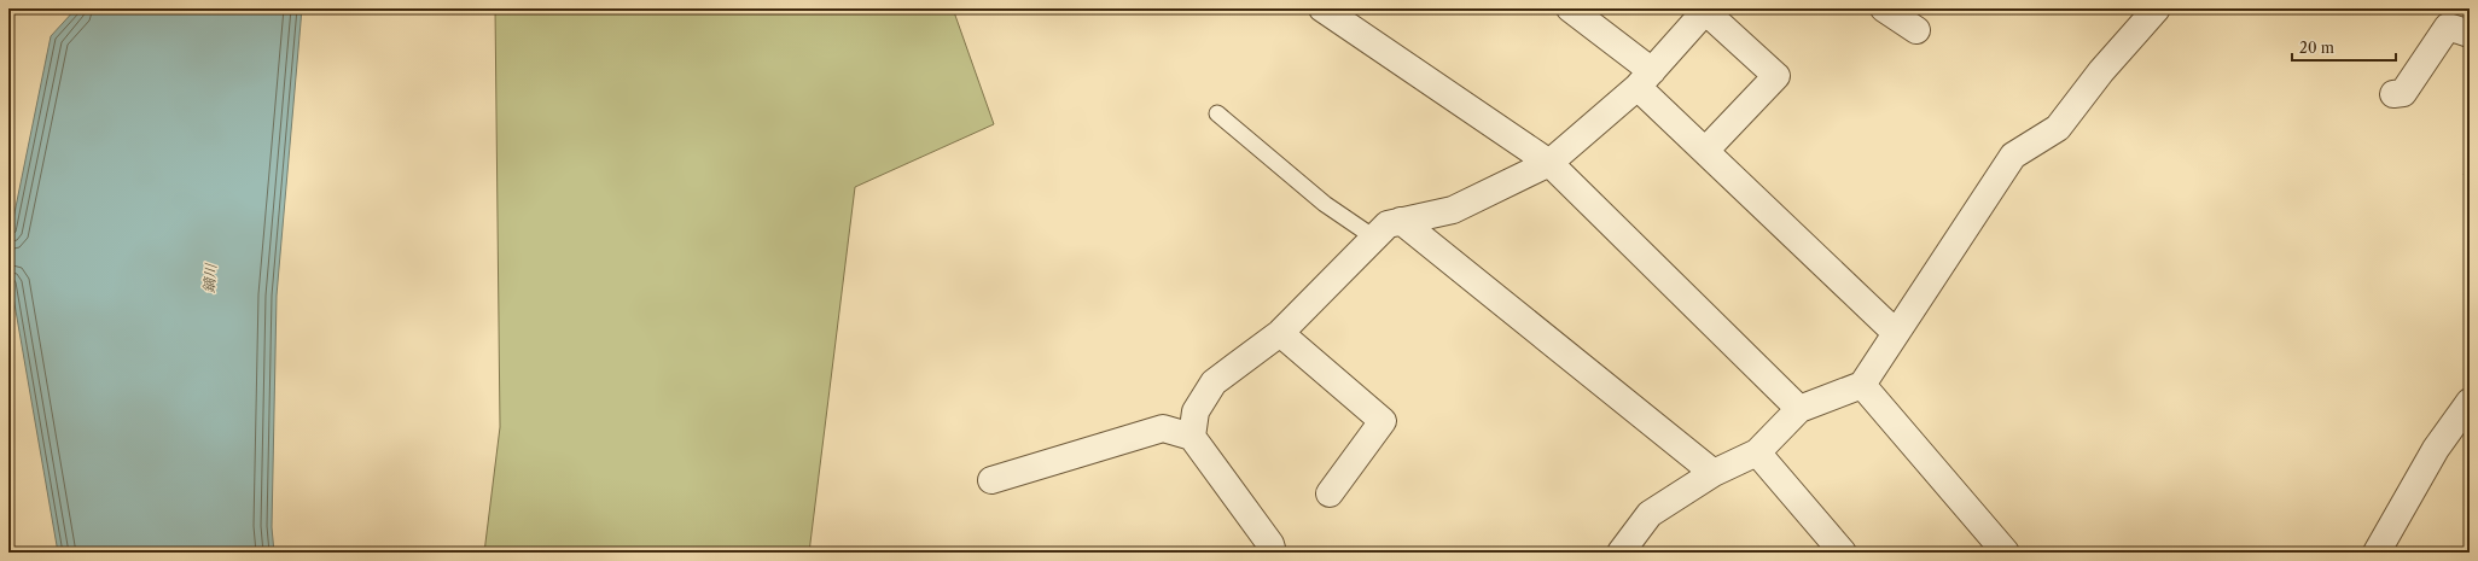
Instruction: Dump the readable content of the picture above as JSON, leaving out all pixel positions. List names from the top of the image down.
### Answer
{
  "water": ["鏑川"],
  "scale_bar": "20 m"
}
